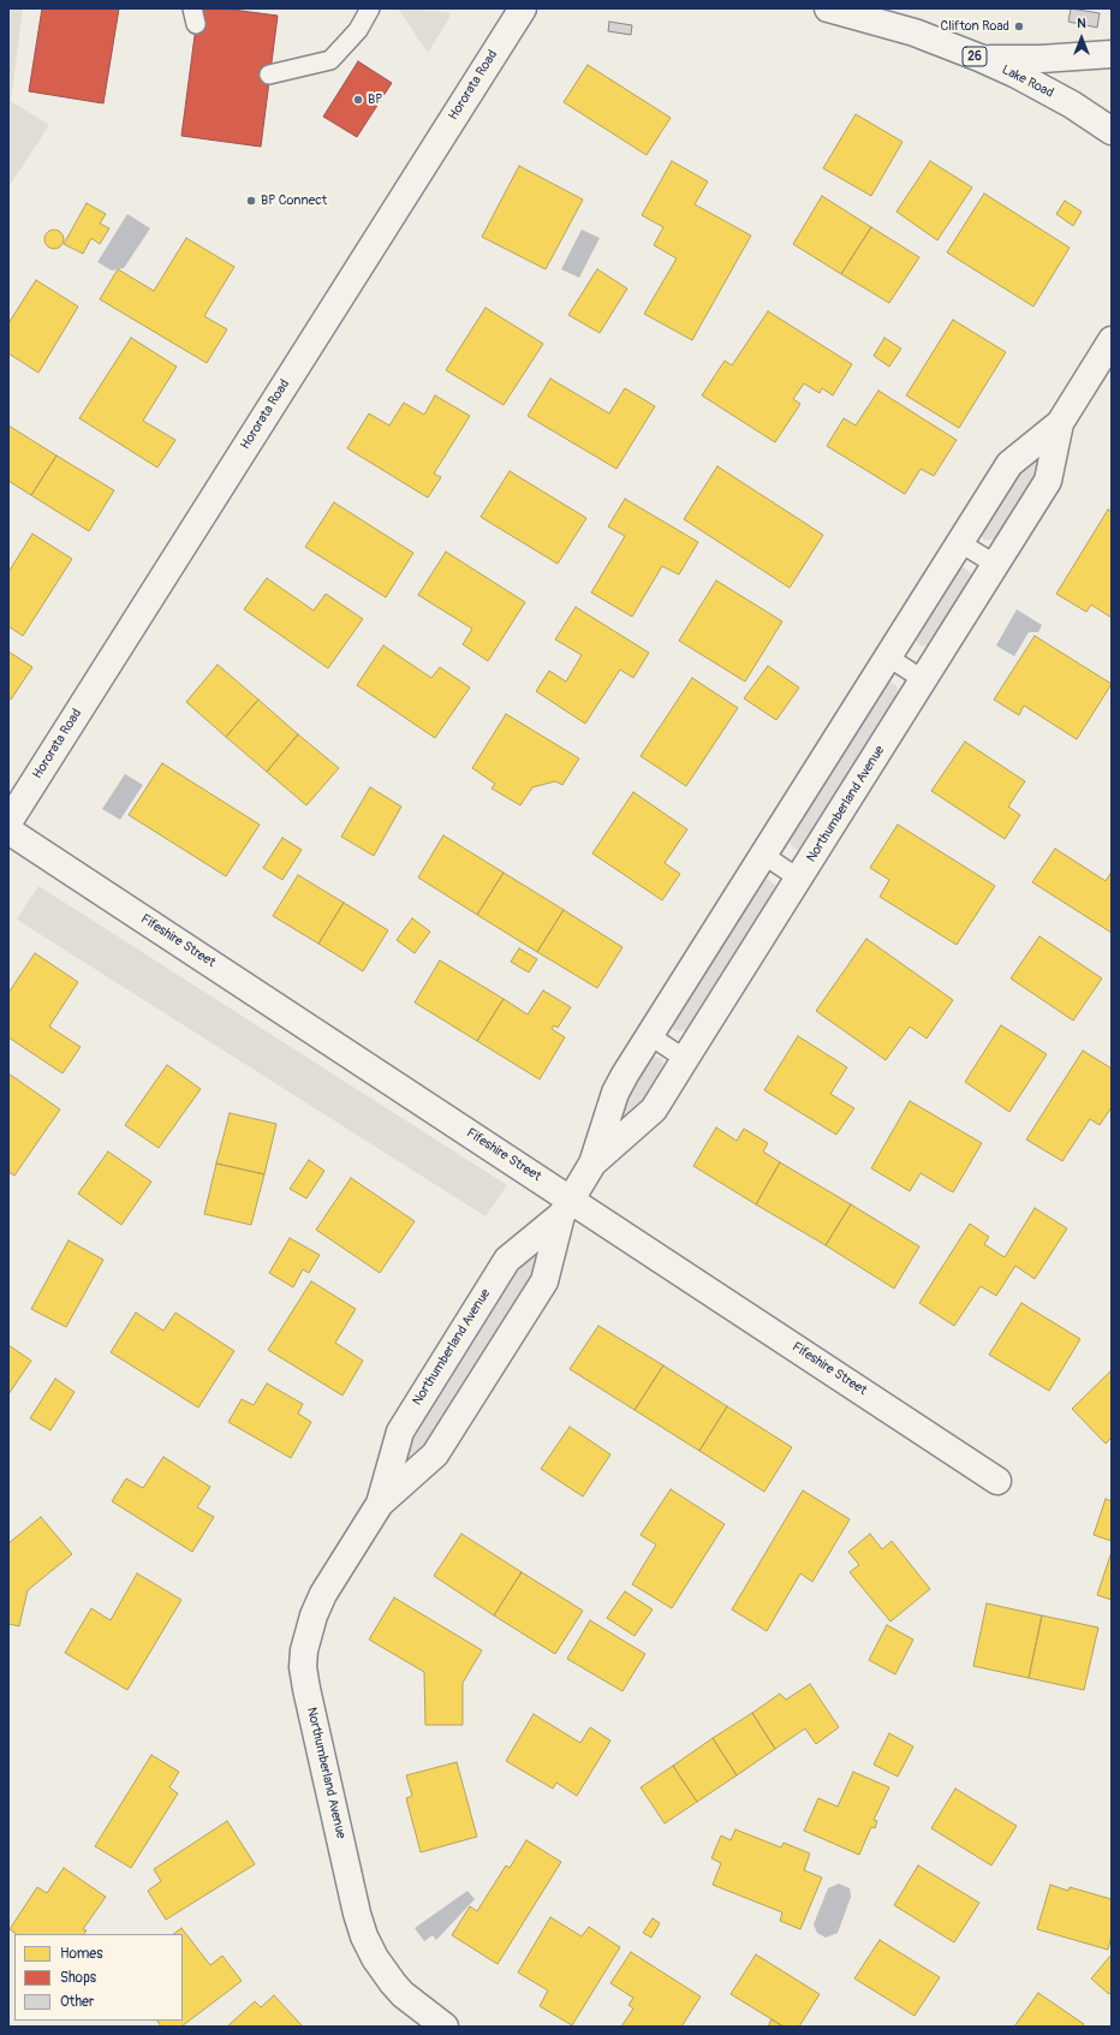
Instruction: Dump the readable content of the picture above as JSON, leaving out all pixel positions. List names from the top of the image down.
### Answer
{
  "streets": {
    "street": [
      "26",
      "Lake Road",
      "Hororata Road",
      "Northumberland Avenue",
      "Fifeshire Street"
    ]
  },
  "crossings": [
    ["Northumberland Avenue", "Fifeshire Street"]
  ],
  "places": ["Clifton Road", "BP", "BP Connect"],
  "legend": ["Homes", "Shops", "Other"],
  "north": "top"
}
